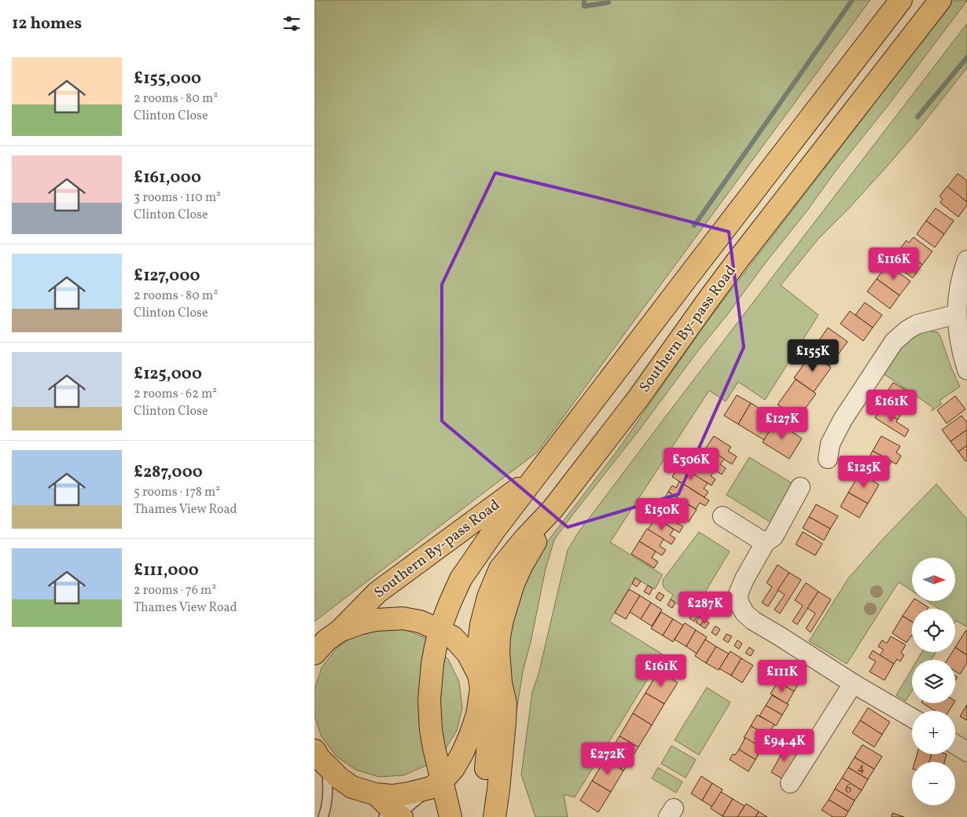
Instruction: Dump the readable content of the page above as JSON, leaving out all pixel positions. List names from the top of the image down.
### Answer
{
  "streets": {
    "highway": ["Southern By-pass Road"]
  },
  "house_numbers": ["4", "6"],
  "north": "right",
  "page": {
    "heading": "12 homes",
    "list": [
      {
        "name": "£155,000",
        "note": "2 rooms · 80 m² · Clinton Close"
      },
      {
        "name": "£161,000",
        "note": "3 rooms · 110 m² · Clinton Close"
      },
      {
        "name": "£127,000",
        "note": "2 rooms · 80 m² · Clinton Close"
      },
      {
        "name": "£125,000",
        "note": "2 rooms · 62 m² · Clinton Close"
      },
      {
        "name": "£287,000",
        "note": "5 rooms · 178 m² · Thames View Road"
      },
      {
        "name": "£111,000",
        "note": "2 rooms · 76 m² · Thames View Road"
      }
    ],
    "price": [
      "£116K",
      "£155K",
      "£161K",
      "£127K",
      "£306K",
      "£125K",
      "£150K",
      "£287K",
      "£161K",
      "£111K",
      "£94.4K",
      "£272K"
    ],
    "map_buttons": ["+", "−"]
  }
}
